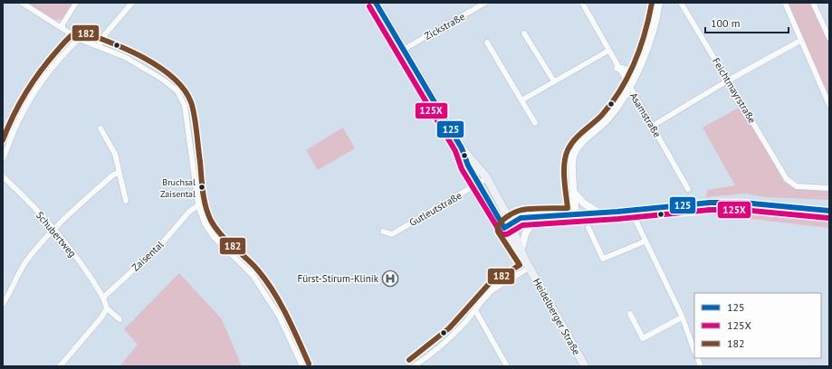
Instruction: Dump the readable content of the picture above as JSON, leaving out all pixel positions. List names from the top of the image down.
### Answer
{
  "streets": {
    "main road": ["Heidelberger Straße"],
    "street": [
      "Zickstraße",
      "Feichtmayrstraße",
      "Asamstraße",
      "Gutleutstraße",
      "Schubertweg",
      "Zaisental"
    ]
  },
  "crossings": [
    ["Schubertweg", "Zaisental"]
  ],
  "places": {
    "other": ["Bruchsal Zaisental"],
    "hospital": ["Fürst-Stirum-Klinik"]
  },
  "lines": ["transit line 125", "transit line 182", "transit line 125X"],
  "legend": ["125", "125X", "182"],
  "scale_bar": "100 m"
}
